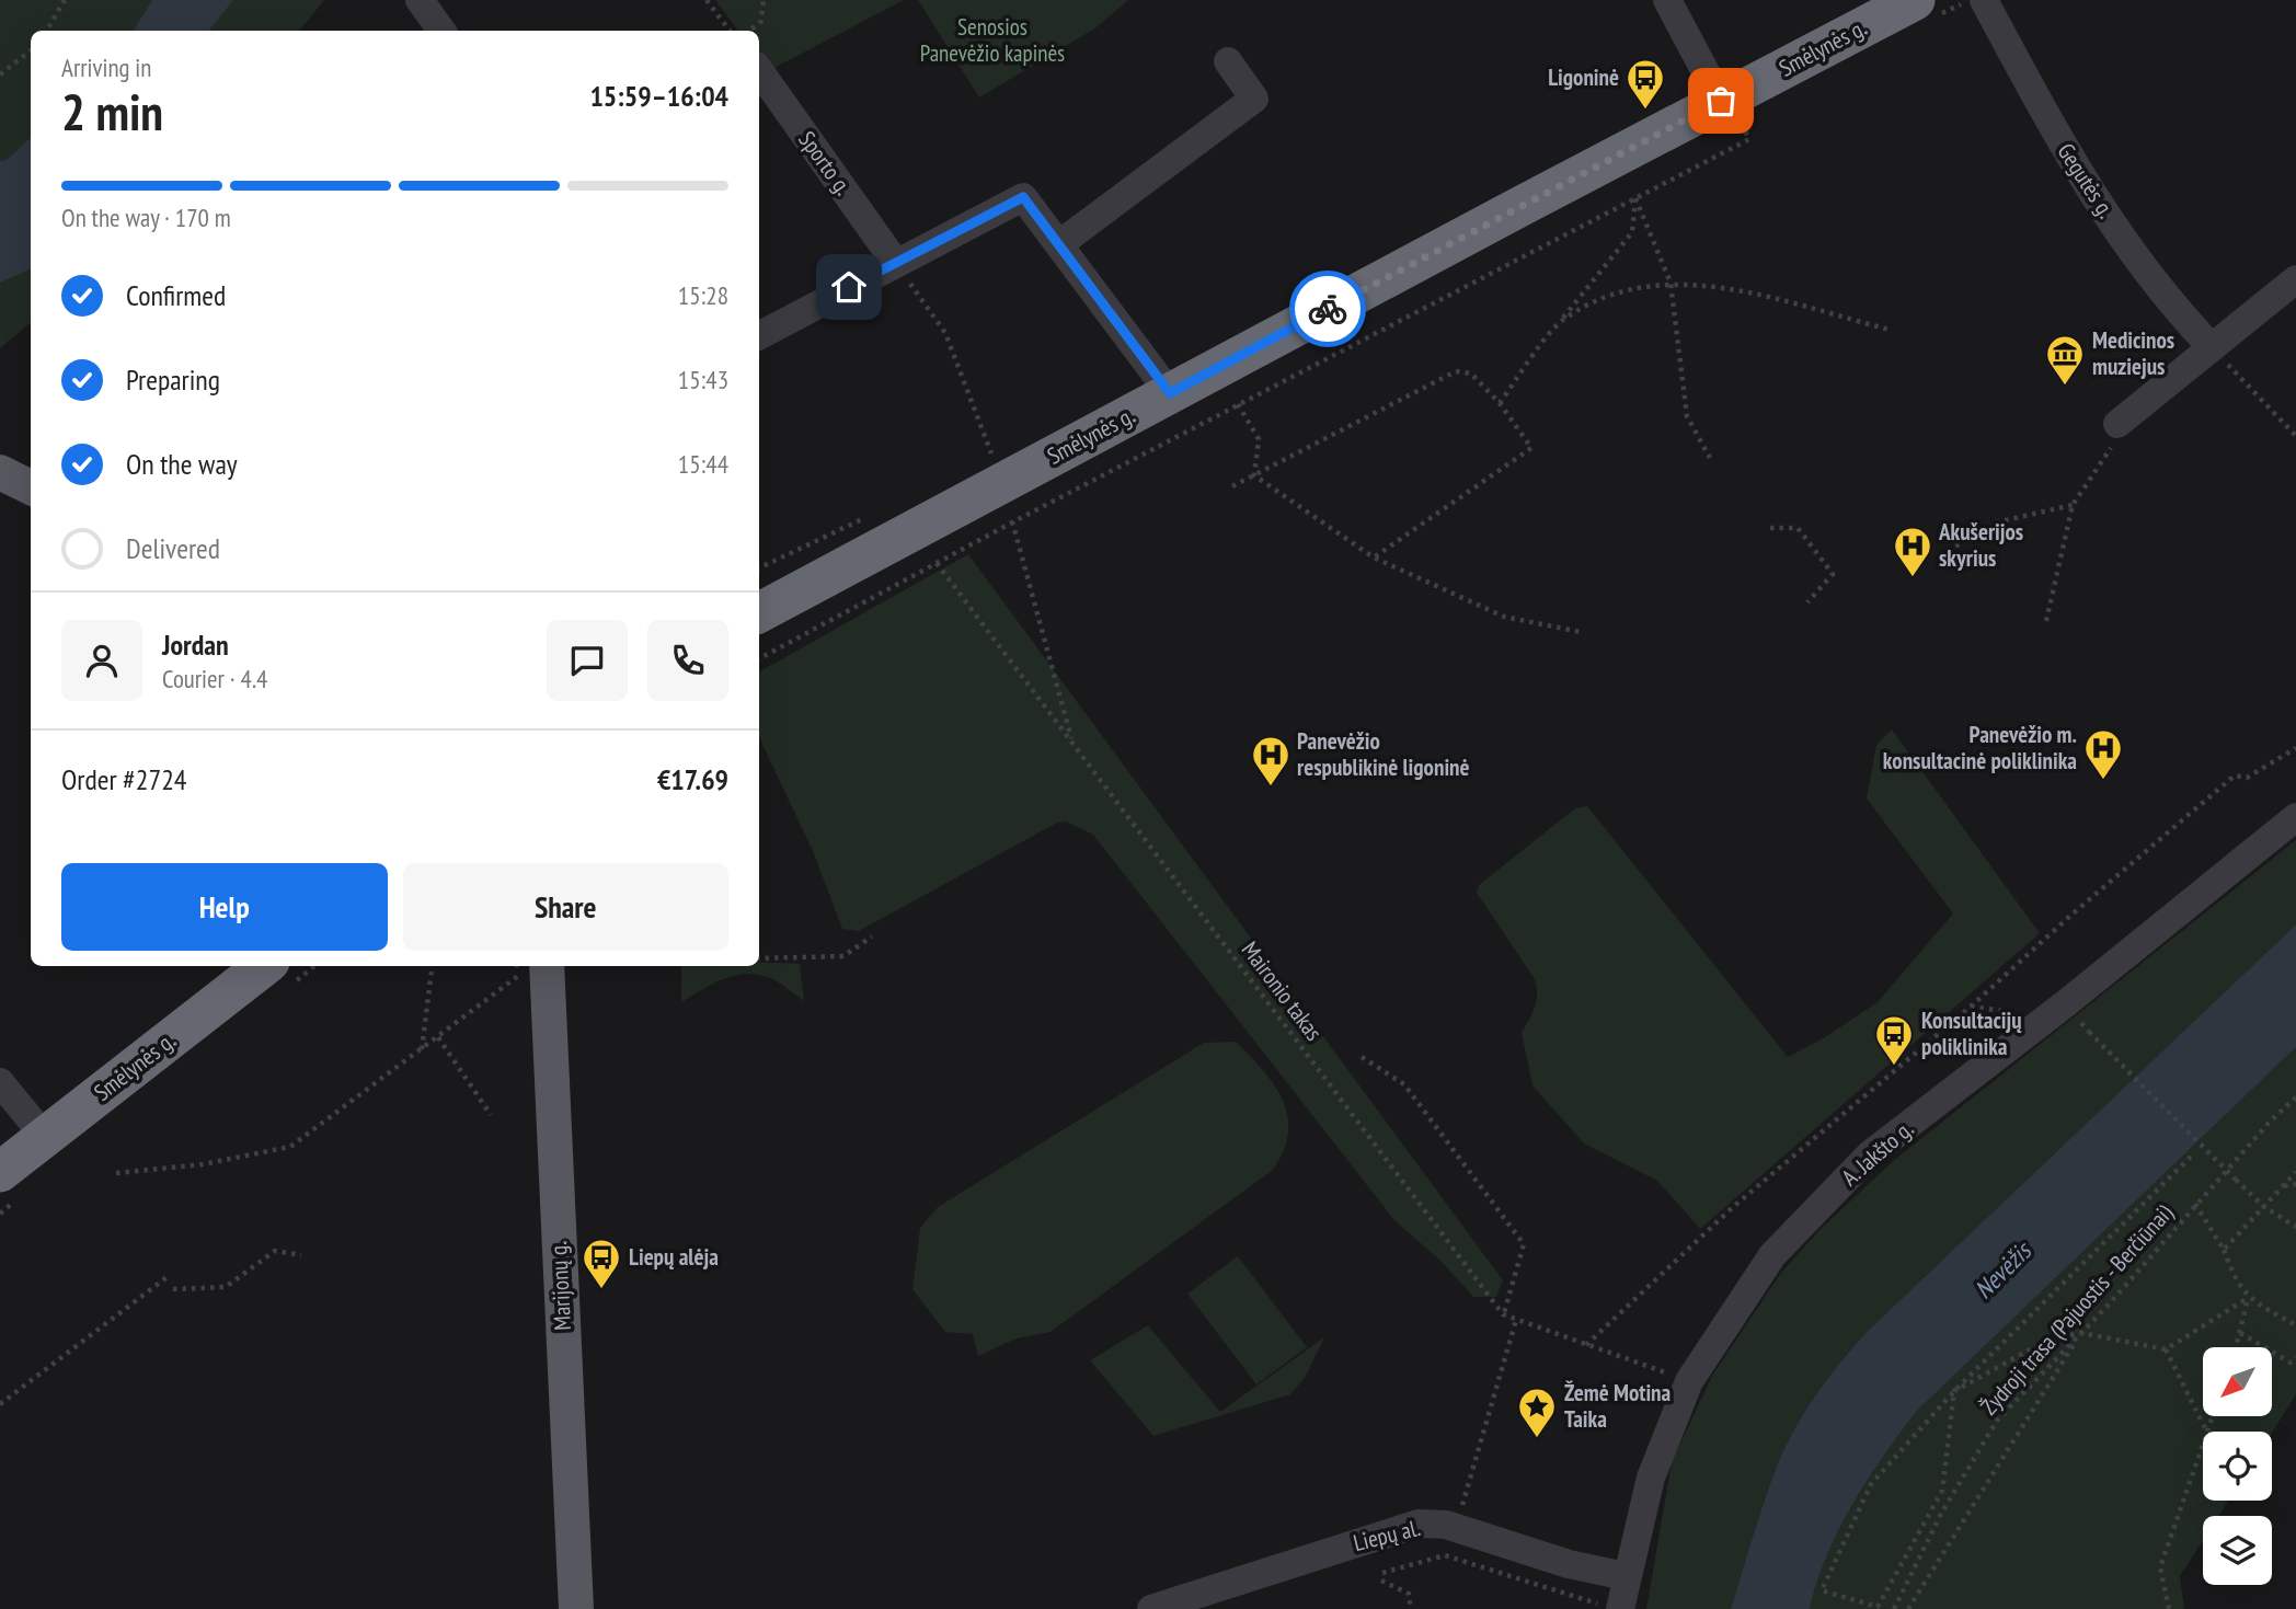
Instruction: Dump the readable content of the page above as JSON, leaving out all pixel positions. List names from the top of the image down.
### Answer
{
  "streets": {
    "highway": ["Smėlynės g."],
    "main road": ["Marijonų g."],
    "street": [
      "Sporto g.",
      "Gegutės g.",
      "A. Jakšto g.",
      "Liepų al."
    ],
    "path": ["Maironio takas", "Žydroji trasa (Pajuostis - Berčiūnai)"]
  },
  "crossings": [
    ["Smėlynės g.", "Maironio takas"],
    ["A. Jakšto g.", "Liepų al."]
  ],
  "water": ["Nevėžis"],
  "parks": ["Senosios Panevėžio kapinės"],
  "places": {
    "bus stop": ["Ligoninė", "Konsultacijų poliklinika", "Liepų alėja"],
    "museum": ["Medicinos muziejus"],
    "hospital": ["Akušerijos skyrius", "Panevėžio m. konsultacinė poliklinika", "Panevėžio respublikinė ligoninė"],
    "place": ["Žemė Motina Taika"]
  },
  "north": "bottom left",
  "page": {
    "heading": ["2 min", "Arriving in", "15:59–16:04"],
    "panel": [
      "Jordan",
      "Courier · 4.4",
      "Order #2724",
      "€17.69"
    ],
    "bar": "On the way · 170 m",
    "list": [
      ["Confirmed", "15:28"],
      ["Preparing", "15:43"],
      ["On the way", "15:44"],
      "Delivered"
    ],
    "buttons": ["Help", "Share"]
  }
}
